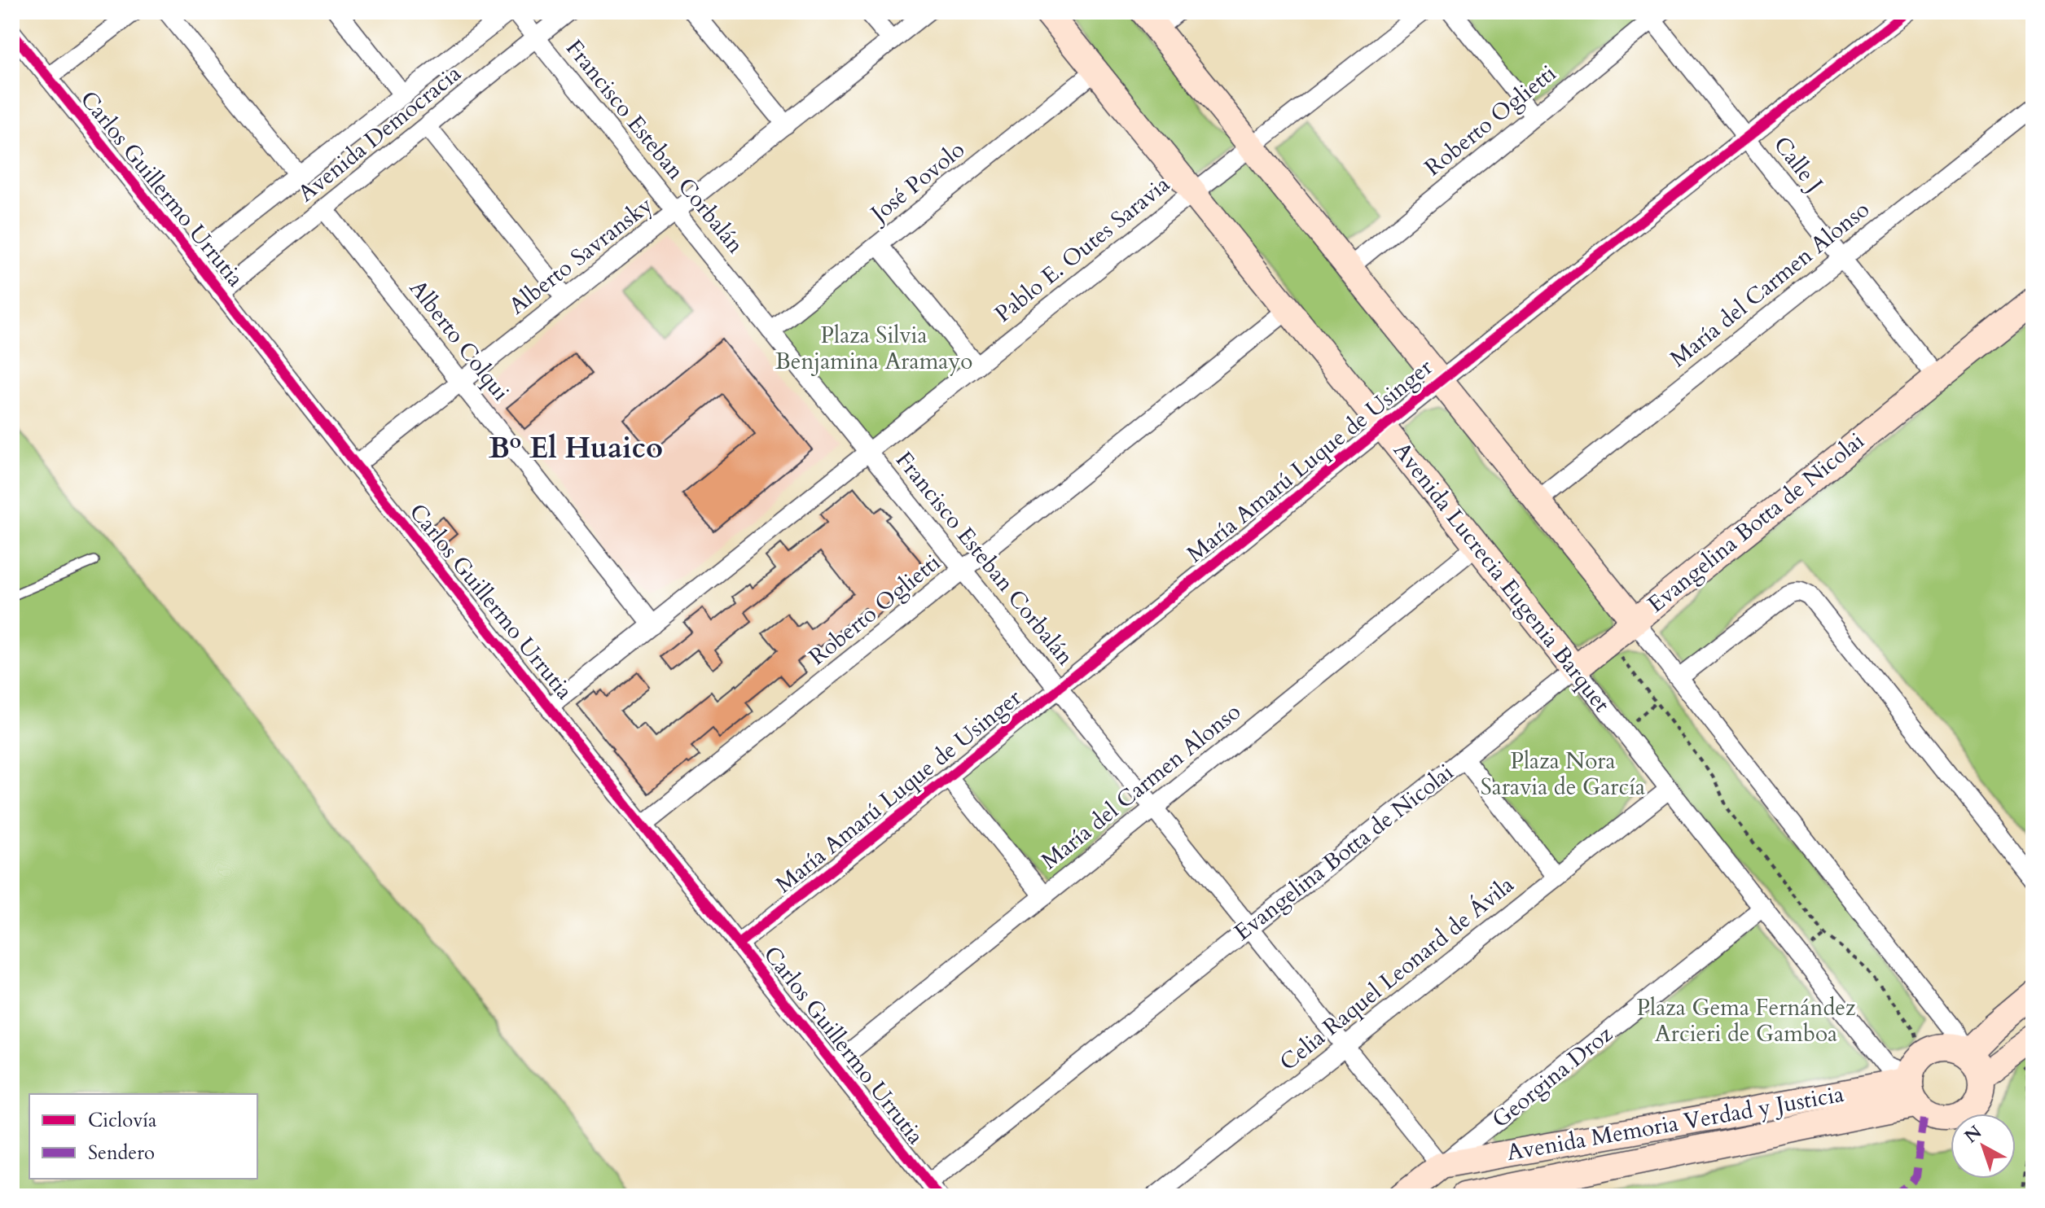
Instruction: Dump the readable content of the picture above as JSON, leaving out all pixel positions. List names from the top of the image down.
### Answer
{
  "streets": {
    "street": [
      "Roberto Oglietti",
      "Avenida Democracia",
      "Francisco Esteban Corbalán",
      "Calle J",
      "José Povolo",
      "Carlos Guillermo Urrutia",
      "Pablo E. Outes Saravia",
      "Alberto Savransky",
      "María del Carmen Alonso",
      "Alberto Colqui",
      "María Amarú Luque de Usinger",
      "Evangelina Botta de Nicolai",
      "Avenida Lucrecia Eugenia Barquet",
      "Celia Raquel Leonard de Ávila",
      "Georgina Droz",
      "Avenida Memoria Verdad y Justicia"
    ]
  },
  "crossings": [
    ["Roberto Oglietti", "Francisco Esteban Corbalán"],
    ["Roberto Oglietti", "Calle J"],
    ["Roberto Oglietti", "Carlos Guillermo Urrutia"],
    ["Roberto Oglietti", "Avenida Lucrecia Eugenia Barquet"],
    ["Avenida Democracia", "Francisco Esteban Corbalán"],
    ["Avenida Democracia", "Carlos Guillermo Urrutia"],
    ["Avenida Democracia", "Alberto Colqui"],
    ["Francisco Esteban Corbalán", "José Povolo"],
    ["Francisco Esteban Corbalán", "Pablo E. Outes Saravia"],
    ["Francisco Esteban Corbalán", "Alberto Savransky"],
    ["Francisco Esteban Corbalán", "María del Carmen Alonso"],
    ["Francisco Esteban Corbalán", "María Amarú Luque de Usinger"],
    ["Francisco Esteban Corbalán", "Evangelina Botta de Nicolai"],
    ["Francisco Esteban Corbalán", "Celia Raquel Leonard de Ávila"],
    ["Francisco Esteban Corbalán", "Georgina Droz"],
    ["Francisco Esteban Corbalán", "Avenida Memoria Verdad y Justicia"],
    ["Calle J", "María del Carmen Alonso"],
    ["Calle J", "María Amarú Luque de Usinger"],
    ["Calle J", "Evangelina Botta de Nicolai"],
    ["José Povolo", "Avenida Lucrecia Eugenia Barquet"],
    ["Carlos Guillermo Urrutia", "Pablo E. Outes Saravia"],
    ["Carlos Guillermo Urrutia", "Alberto Savransky"],
    ["Carlos Guillermo Urrutia", "María del Carmen Alonso"],
    ["Carlos Guillermo Urrutia", "María Amarú Luque de Usinger"],
    ["Carlos Guillermo Urrutia", "Evangelina Botta de Nicolai"],
    ["Pablo E. Outes Saravia", "Alberto Colqui"],
    ["Pablo E. Outes Saravia", "Avenida Lucrecia Eugenia Barquet"],
    ["Alberto Savransky", "Alberto Colqui"],
    ["María del Carmen Alonso", "Avenida Lucrecia Eugenia Barquet"],
    ["María Amarú Luque de Usinger", "Avenida Lucrecia Eugenia Barquet"],
    ["Evangelina Botta de Nicolai", "Avenida Lucrecia Eugenia Barquet"],
    ["Avenida Lucrecia Eugenia Barquet", "Celia Raquel Leonard de Ávila"],
    ["Avenida Lucrecia Eugenia Barquet", "Georgina Droz"],
    ["Avenida Lucrecia Eugenia Barquet", "Avenida Memoria Verdad y Justicia"],
    ["Georgina Droz", "Avenida Memoria Verdad y Justicia"]
  ],
  "districts": ["Bº El Huaico"],
  "parks": ["Plaza Silvia Benjamina Aramayo", "Plaza Nora Saravia de García", "Plaza Gema Fernández Arcieri de Gamboa"],
  "legend": ["Ciclovía", "Sendero"],
  "north": "top left"
}
